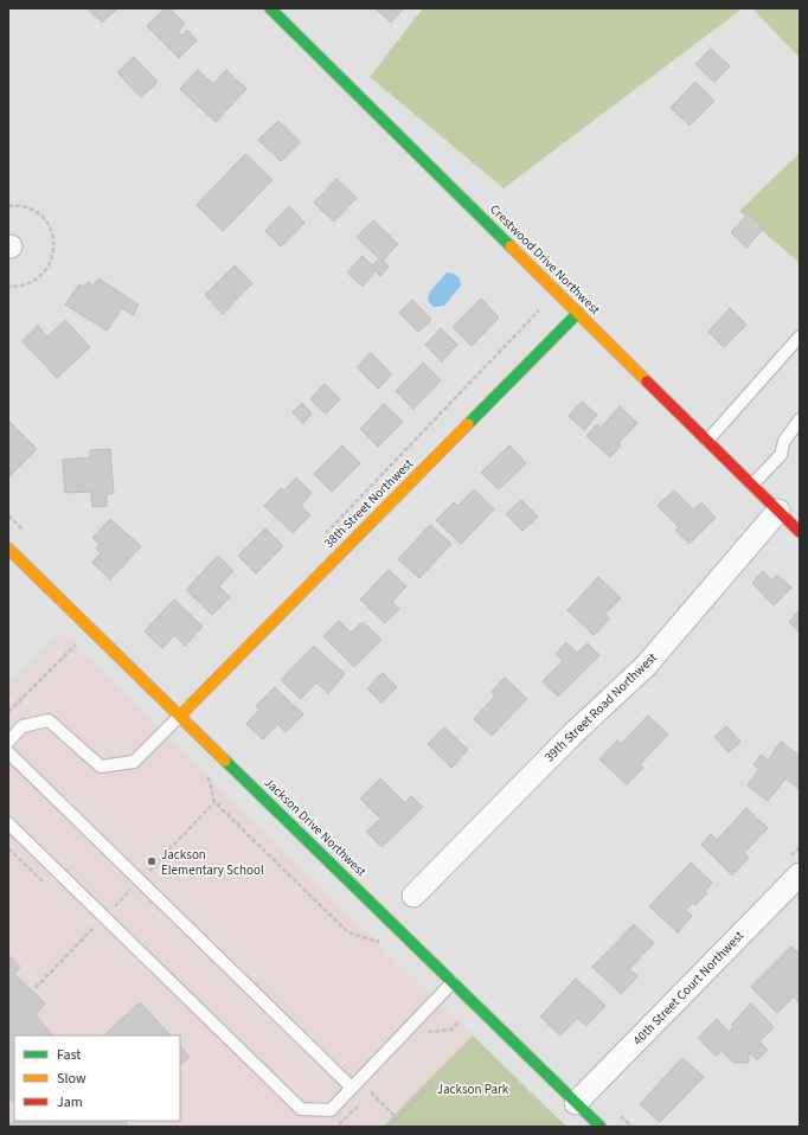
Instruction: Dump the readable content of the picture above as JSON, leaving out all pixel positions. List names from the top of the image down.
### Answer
{
  "streets": {
    "street": [
      "Crestwood Drive Northwest",
      "38th Street Northwest",
      "39th Street Road Northwest",
      "Jackson Drive Northwest",
      "40th Street Court Northwest"
    ]
  },
  "crossings": [
    ["Crestwood Drive Northwest", "38th Street Northwest"],
    ["Crestwood Drive Northwest", "39th Street Road Northwest"],
    ["38th Street Northwest", "Jackson Drive Northwest"],
    ["Jackson Drive Northwest", "40th Street Court Northwest"]
  ],
  "parks": ["Jackson Park"],
  "places": ["Jackson Elementary School"],
  "legend": ["Fast", "Slow", "Jam"]
}
